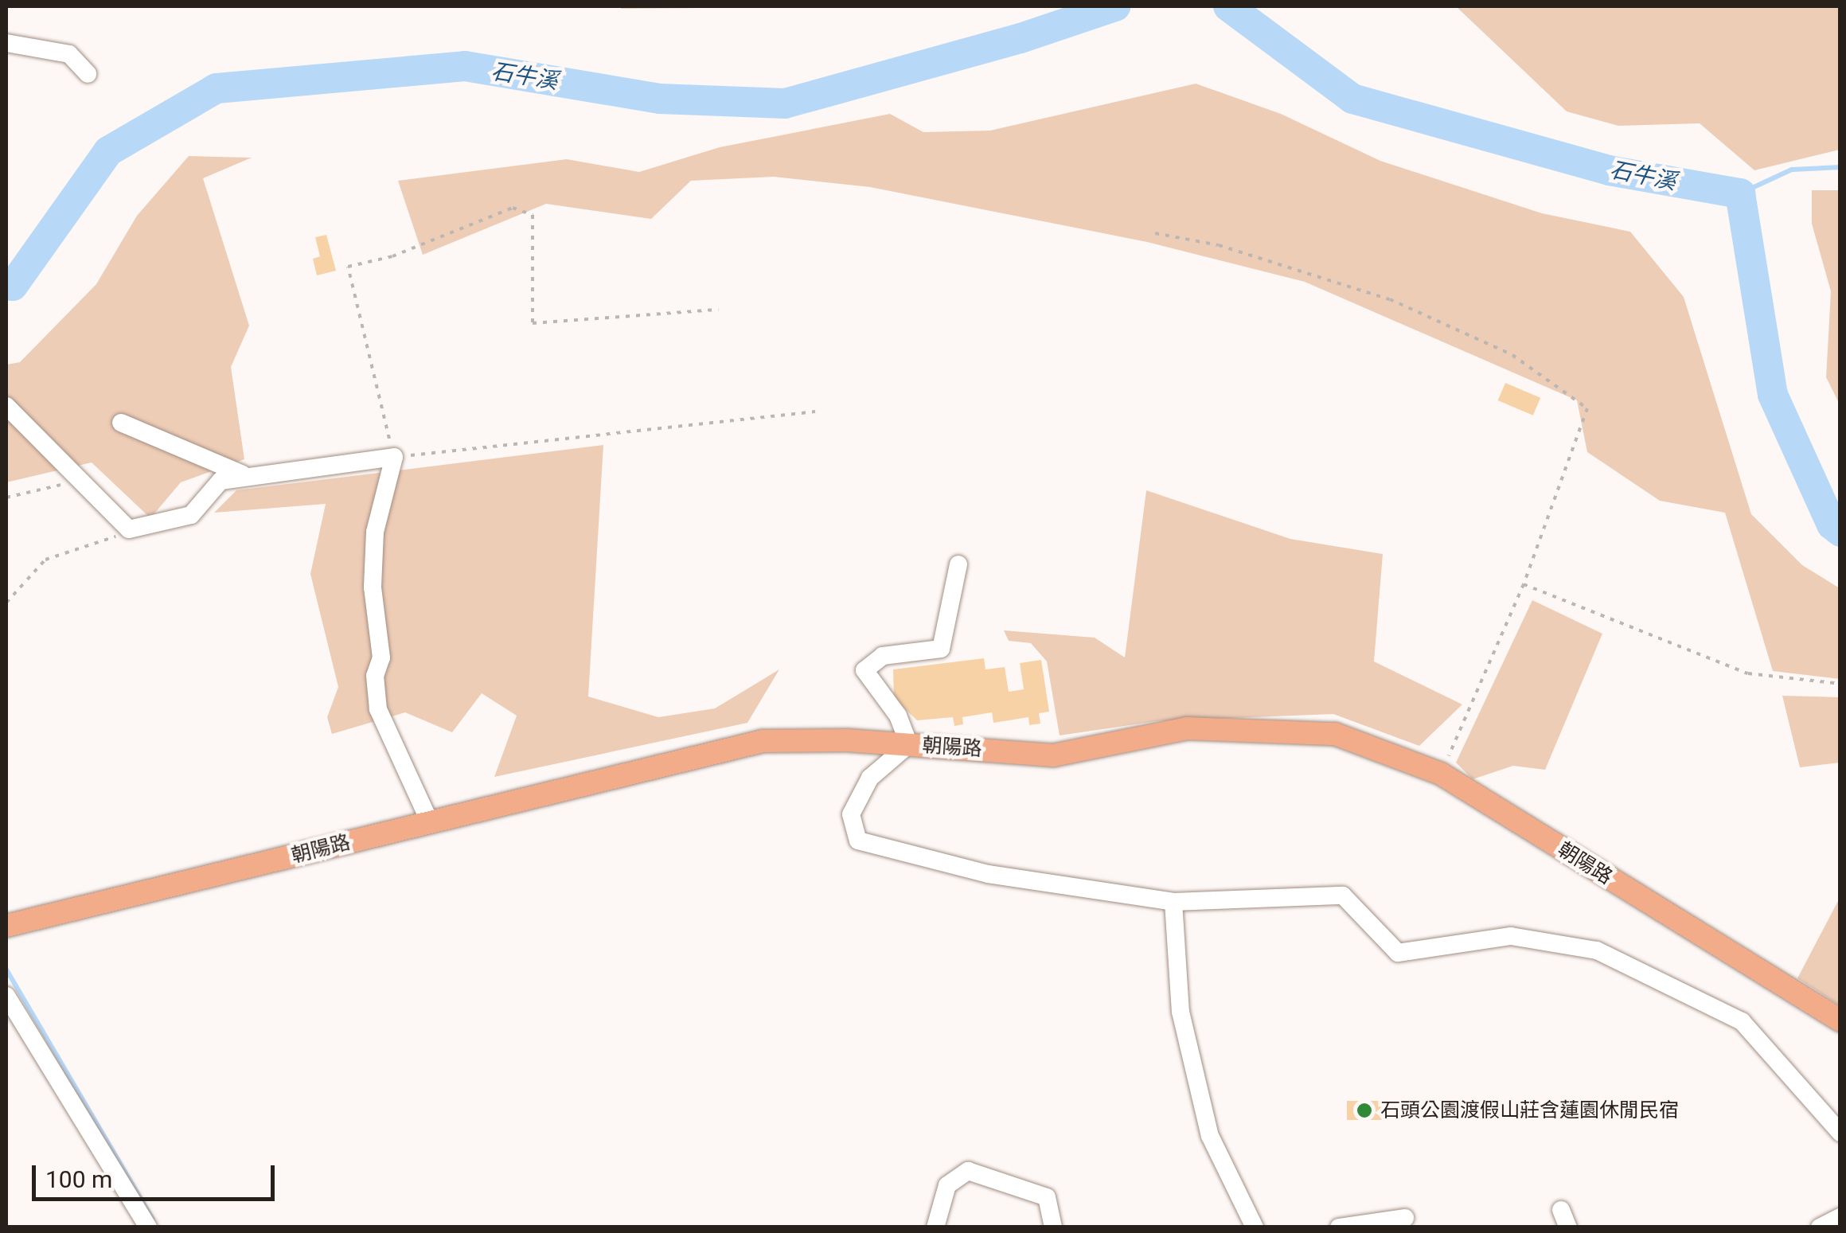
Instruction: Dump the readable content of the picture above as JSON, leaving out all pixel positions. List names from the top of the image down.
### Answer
{
  "streets": {
    "main road": ["朝陽路"]
  },
  "water": ["石牛溪"],
  "places": ["石頭公園渡假山莊含蓮園休閒民宿"],
  "scale_bar": "100 m"
}
